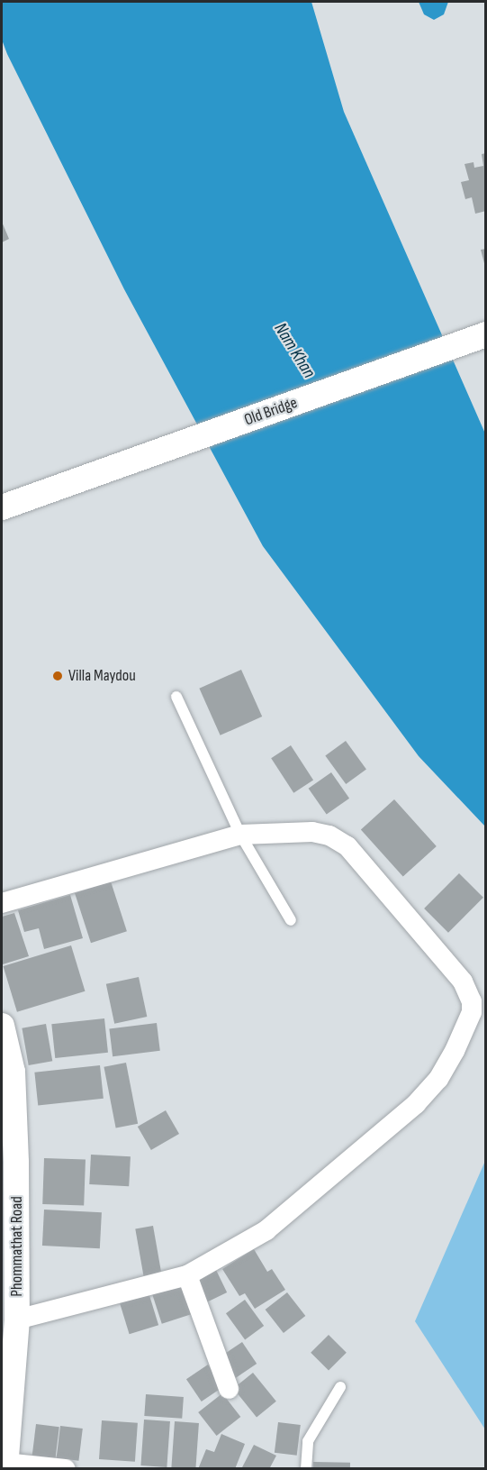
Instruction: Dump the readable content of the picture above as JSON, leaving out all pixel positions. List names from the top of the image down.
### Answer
{
  "streets": {
    "street": ["Old Bridge", "Phommathat Road"]
  },
  "water": ["Nam Khan"],
  "places": ["Villa Maydou"]
}
